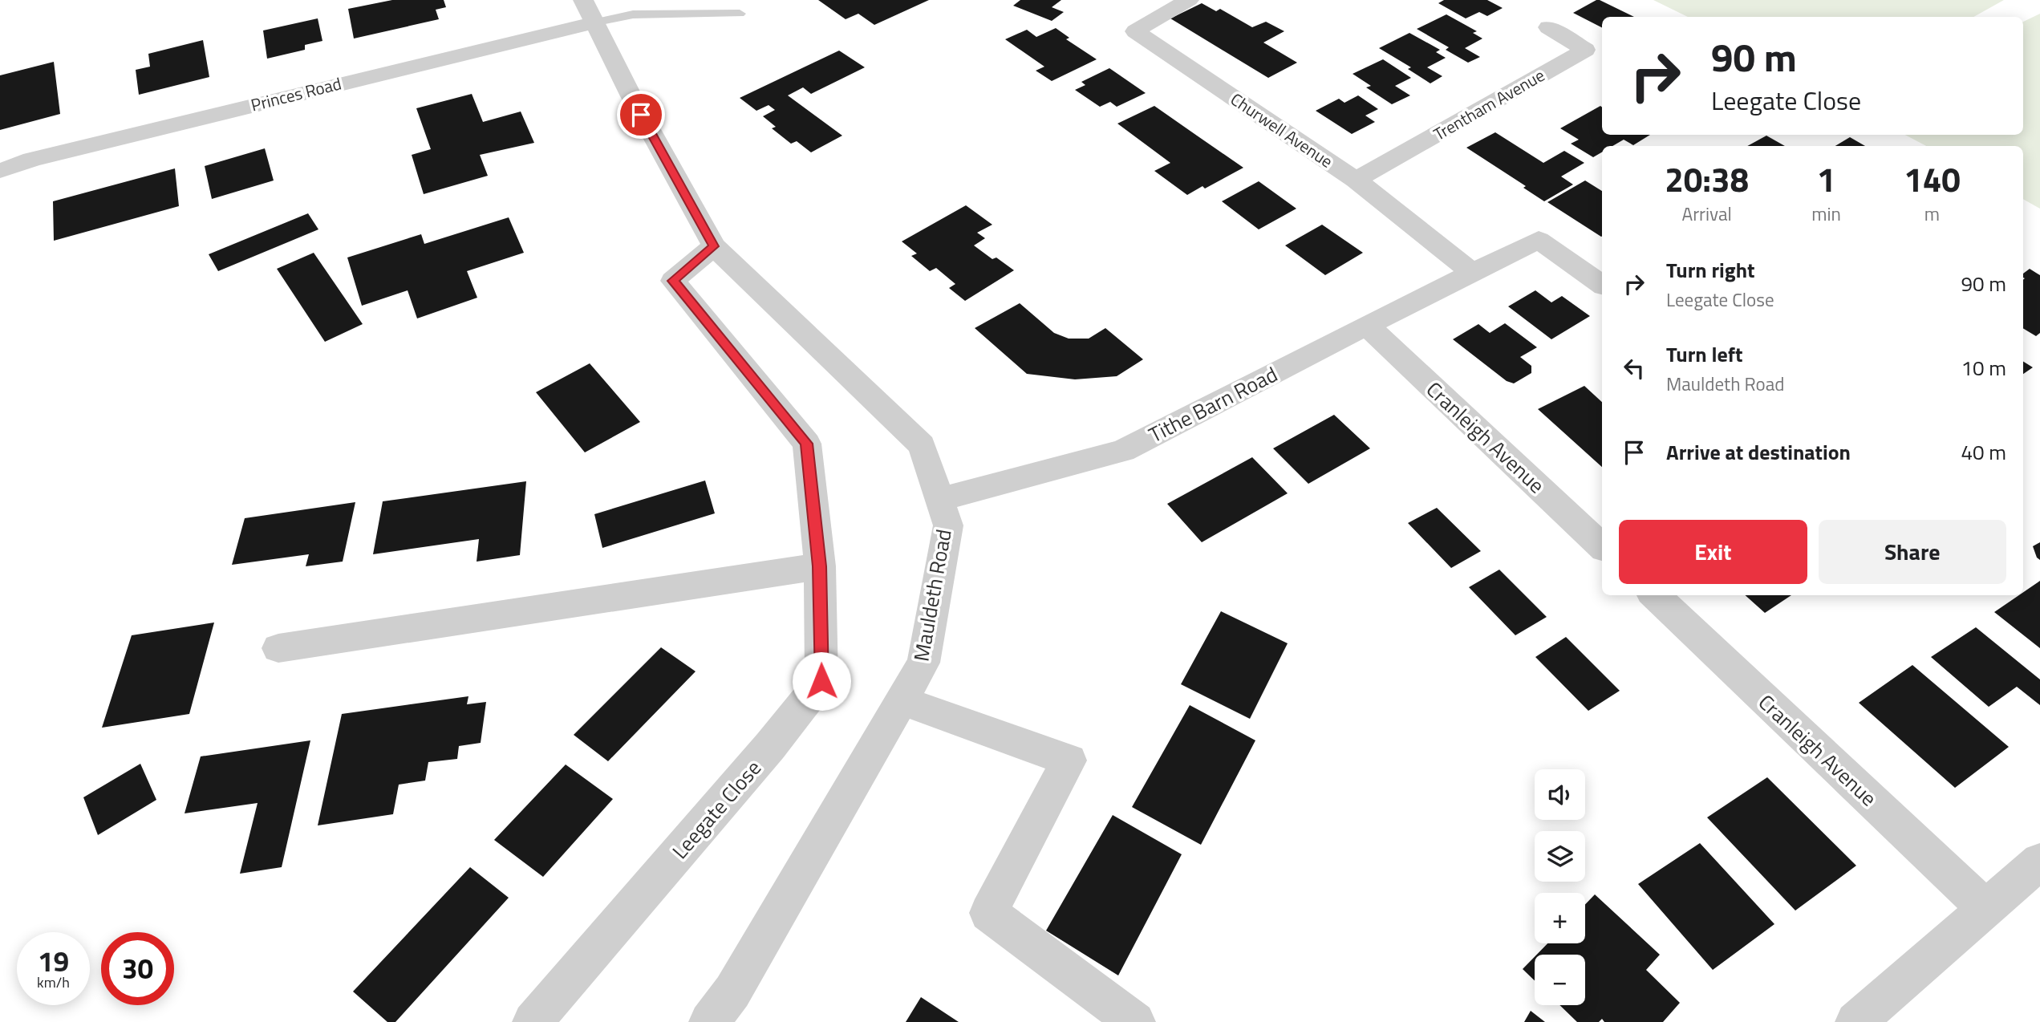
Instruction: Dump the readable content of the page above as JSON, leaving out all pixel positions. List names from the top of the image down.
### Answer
{
  "streets": {
    "street": [
      "Princes Road",
      "Trentham Avenue",
      "Churwell Avenue",
      "Tithe Barn Road",
      "Cranleigh Avenue",
      "Mauldeth Road",
      "Leegate Close"
    ]
  },
  "crossings": [
    ["Princes Road", "Mauldeth Road"],
    ["Trentham Avenue", "Churwell Avenue"],
    ["Churwell Avenue", "Tithe Barn Road"],
    ["Tithe Barn Road", "Cranleigh Avenue"],
    ["Tithe Barn Road", "Mauldeth Road"],
    ["Mauldeth Road", "Leegate Close"]
  ],
  "page": {
    "turn": ["90 m", "Leegate Close"],
    "eta": [
      "20:38",
      "Arrival",
      "1",
      "min",
      "140",
      "m"
    ],
    "list": [
      {
        "name": "Turn right",
        "note": "Leegate Close",
        "value": "90 m"
      },
      {
        "name": "Turn left",
        "note": "Mauldeth Road",
        "value": "10 m"
      },
      {
        "name": "Arrive at destination",
        "value": "40 m"
      }
    ],
    "buttons": ["Exit", "Share"],
    "map_buttons": ["+", "−"],
    "speed": "19 km/h",
    "limit": "30"
  }
}
